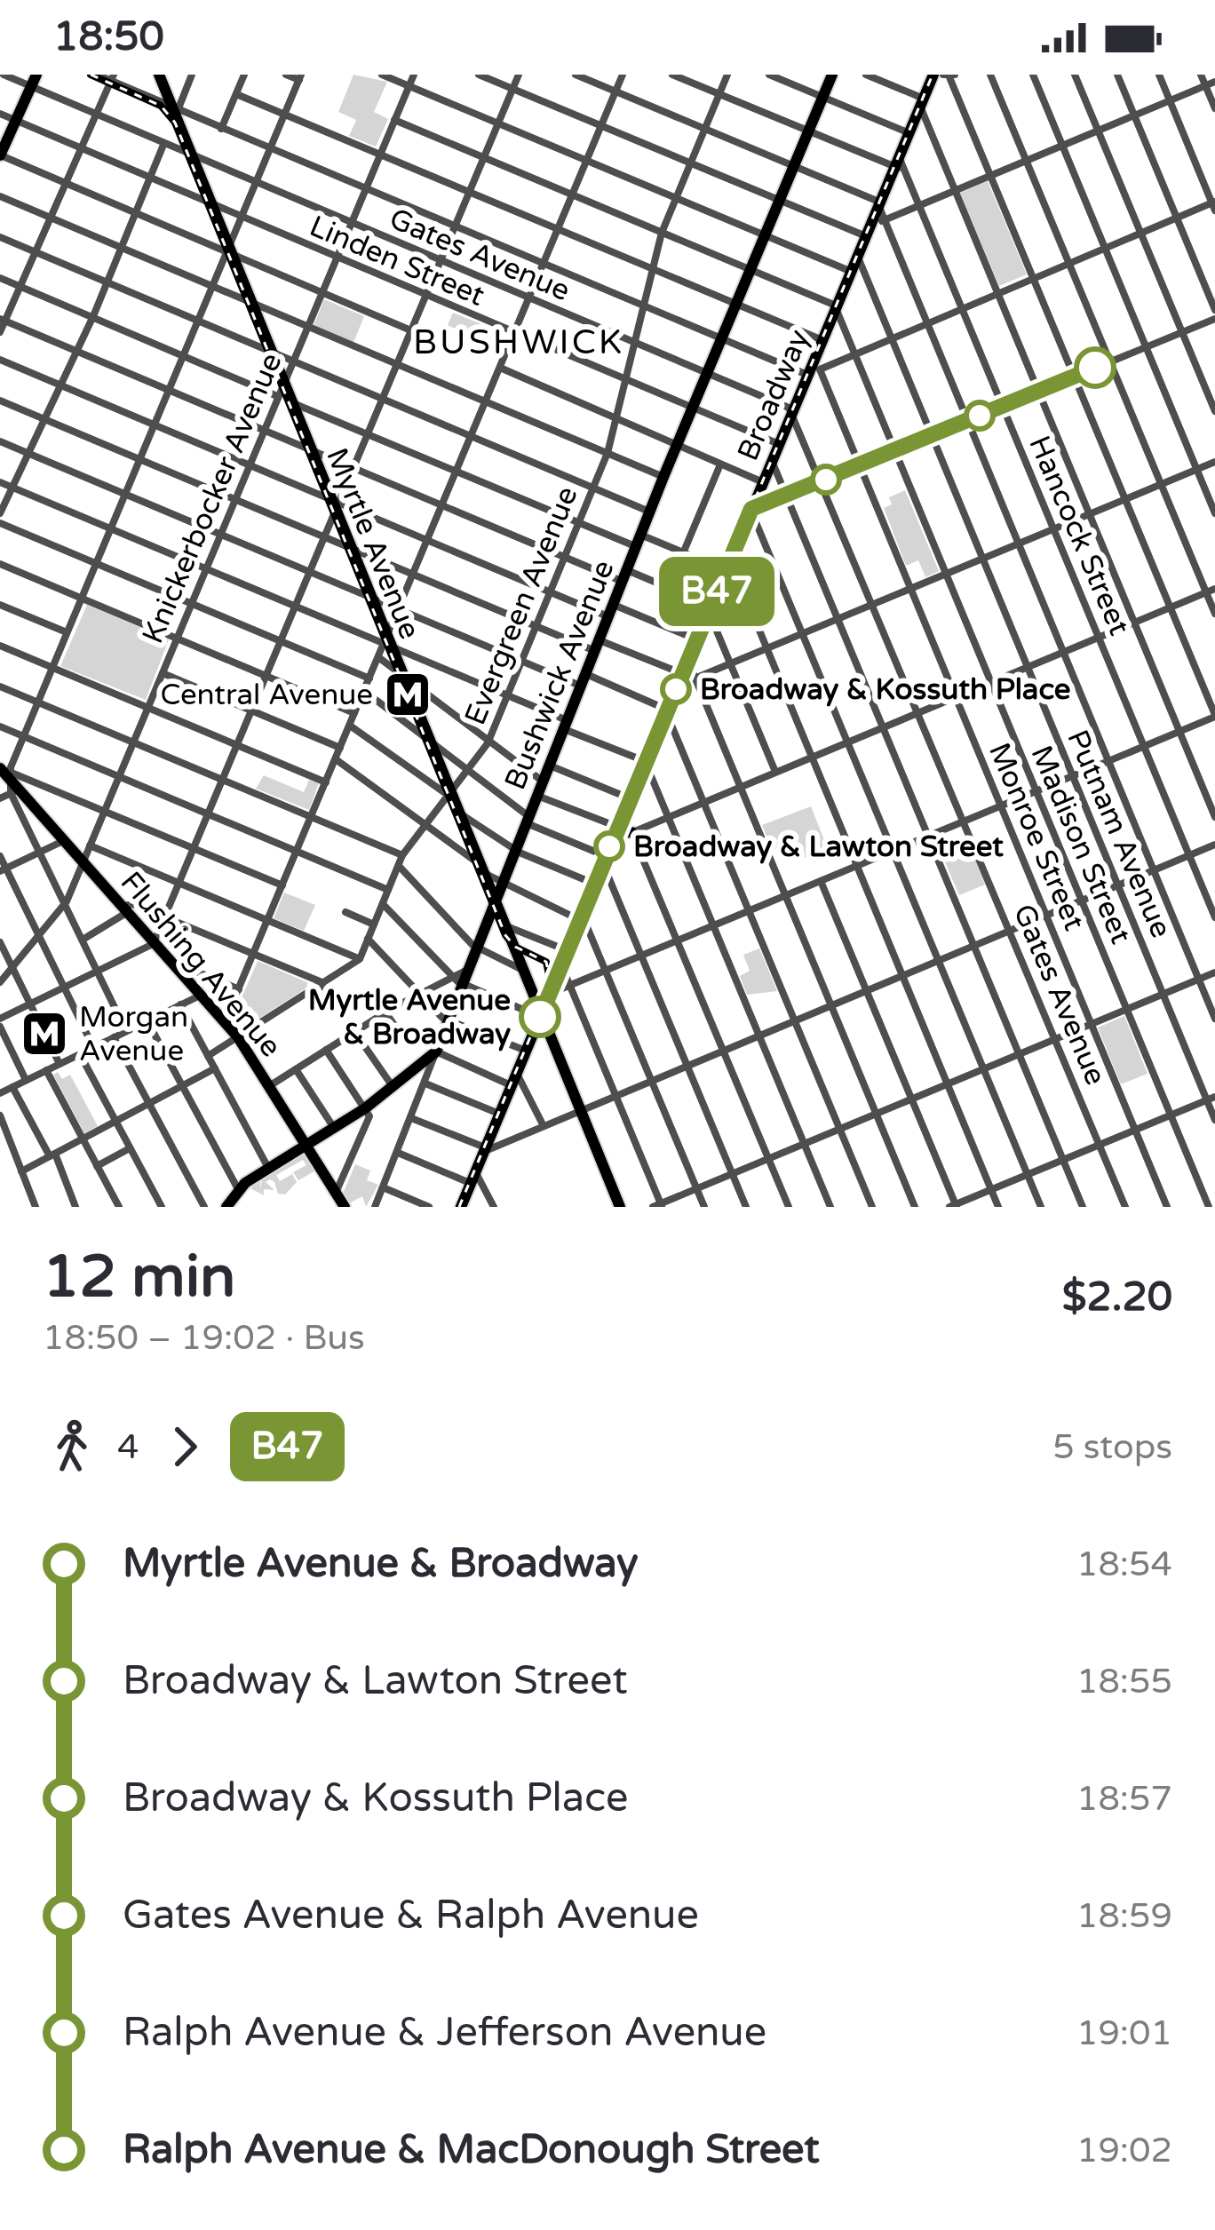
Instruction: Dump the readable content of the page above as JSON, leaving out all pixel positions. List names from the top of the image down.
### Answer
{
  "streets": {
    "main road": [
      "Broadway",
      "Myrtle Avenue",
      "Bushwick Avenue",
      "Flushing Avenue"
    ],
    "street": [
      "Gates Avenue",
      "Linden Street",
      "Knickerbocker Avenue",
      "Hancock Street",
      "Evergreen Avenue",
      "Putnam Avenue",
      "Monroe Street",
      "Madison Street"
    ]
  },
  "crossings": [
    ["Gates Avenue", "Broadway"],
    ["Gates Avenue", "Knickerbocker Avenue"],
    ["Gates Avenue", "Myrtle Avenue"],
    ["Gates Avenue", "Evergreen Avenue"],
    ["Gates Avenue", "Bushwick Avenue"],
    ["Linden Street", "Broadway"],
    ["Linden Street", "Knickerbocker Avenue"],
    ["Linden Street", "Myrtle Avenue"],
    ["Linden Street", "Evergreen Avenue"],
    ["Linden Street", "Bushwick Avenue"],
    ["Broadway", "Hancock Street"],
    ["Broadway", "Myrtle Avenue"],
    ["Broadway", "Putnam Avenue"],
    ["Broadway", "Monroe Street"],
    ["Broadway", "Madison Street"],
    ["Knickerbocker Avenue", "Myrtle Avenue"],
    ["Knickerbocker Avenue", "Flushing Avenue"],
    ["Myrtle Avenue", "Evergreen Avenue"],
    ["Myrtle Avenue", "Bushwick Avenue"]
  ],
  "districts": ["BUSHWICK"],
  "places": {
    "other": ["Broadway & Kossuth Place", "Broadway & Lawton Street", "Myrtle Avenue & Broadway"],
    "metro station": ["Central Avenue", "Morgan Avenue"]
  },
  "lines": ["bus line B47"],
  "page": {
    "status": "18:50",
    "on_map": "B47",
    "heading": ["12 min", "18:50 – 19:02 · Bus", "$2.20"],
    "legs": ["4", "B47", "5 stops"],
    "list": [
      {
        "name": "Myrtle Avenue & Broadway",
        "value": "18:54"
      },
      {
        "name": "Broadway & Lawton Street",
        "value": "18:55"
      },
      {
        "name": "Broadway & Kossuth Place",
        "value": "18:57"
      },
      {
        "name": "Gates Avenue & Ralph Avenue",
        "value": "18:59"
      },
      {
        "name": "Ralph Avenue & Jefferson Avenue",
        "value": "19:01"
      },
      {
        "name": "Ralph Avenue & MacDonough Street",
        "value": "19:02"
      }
    ]
  }
}
